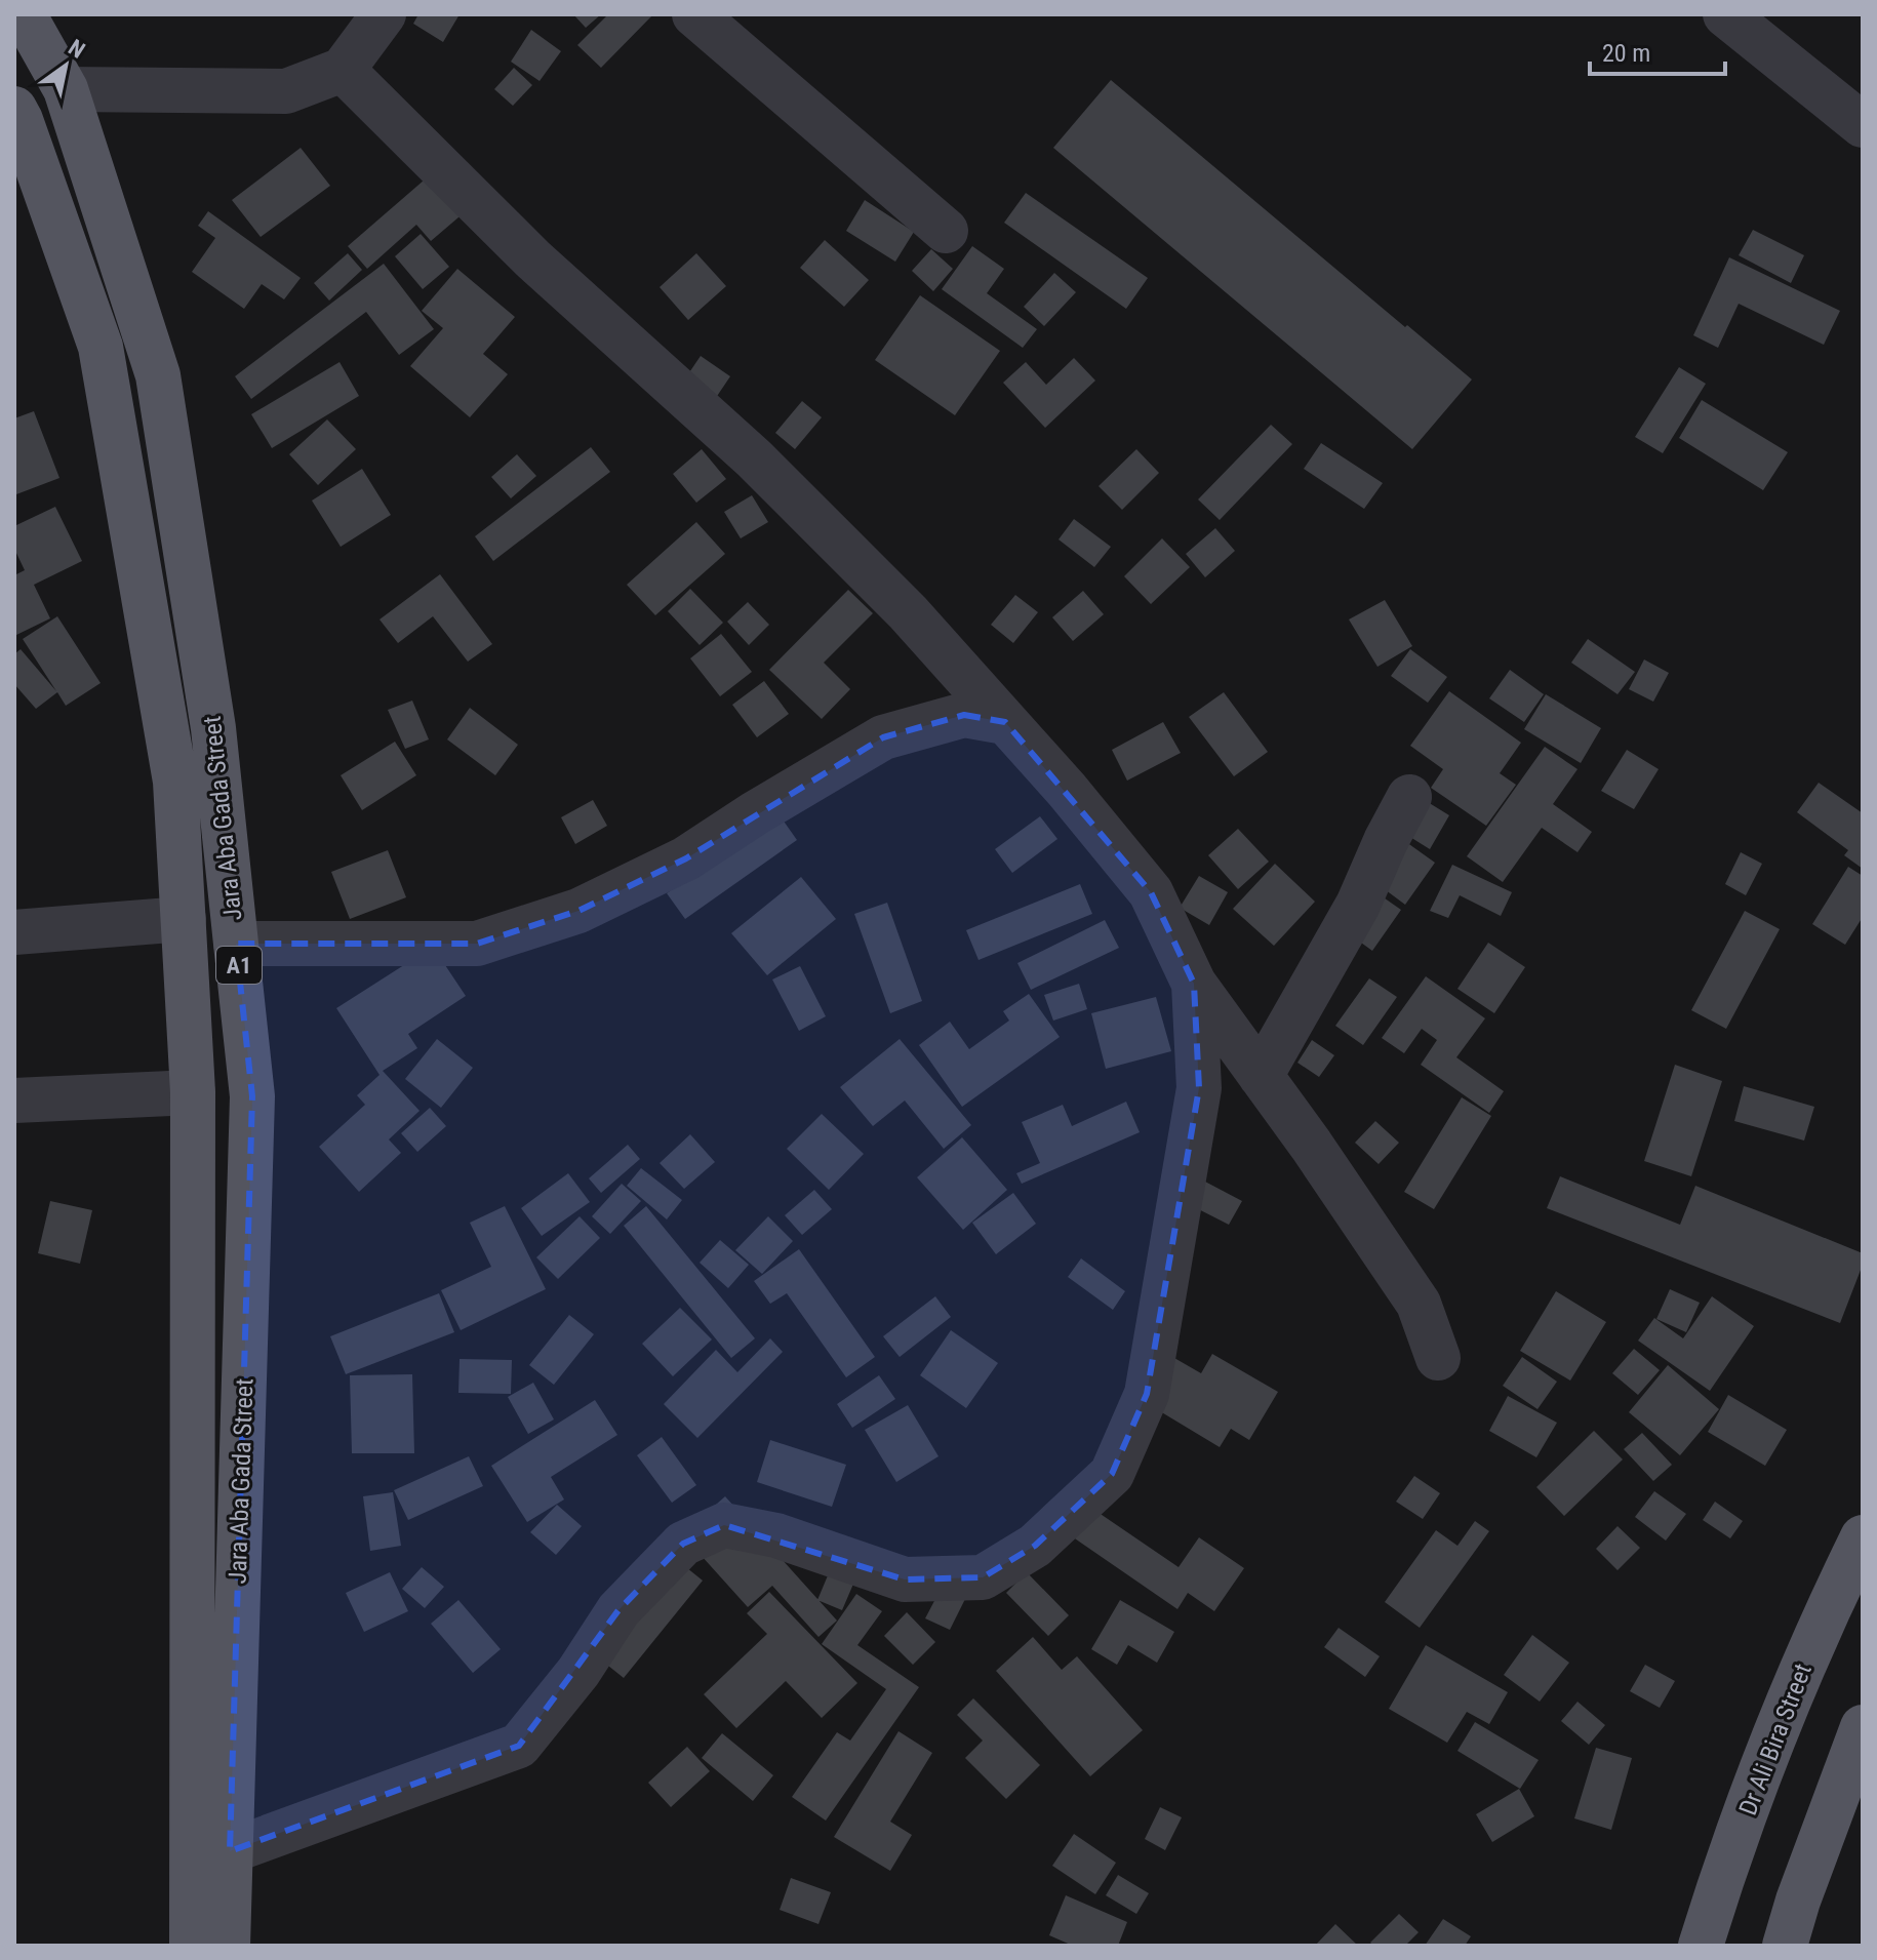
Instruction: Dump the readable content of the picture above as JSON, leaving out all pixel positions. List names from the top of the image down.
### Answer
{
  "streets": {
    "main road": ["Jara Aba Gada Street", "A1", "Dr Ali Bira Street"]
  },
  "scale_bar": "20 m",
  "north": "top right"
}
